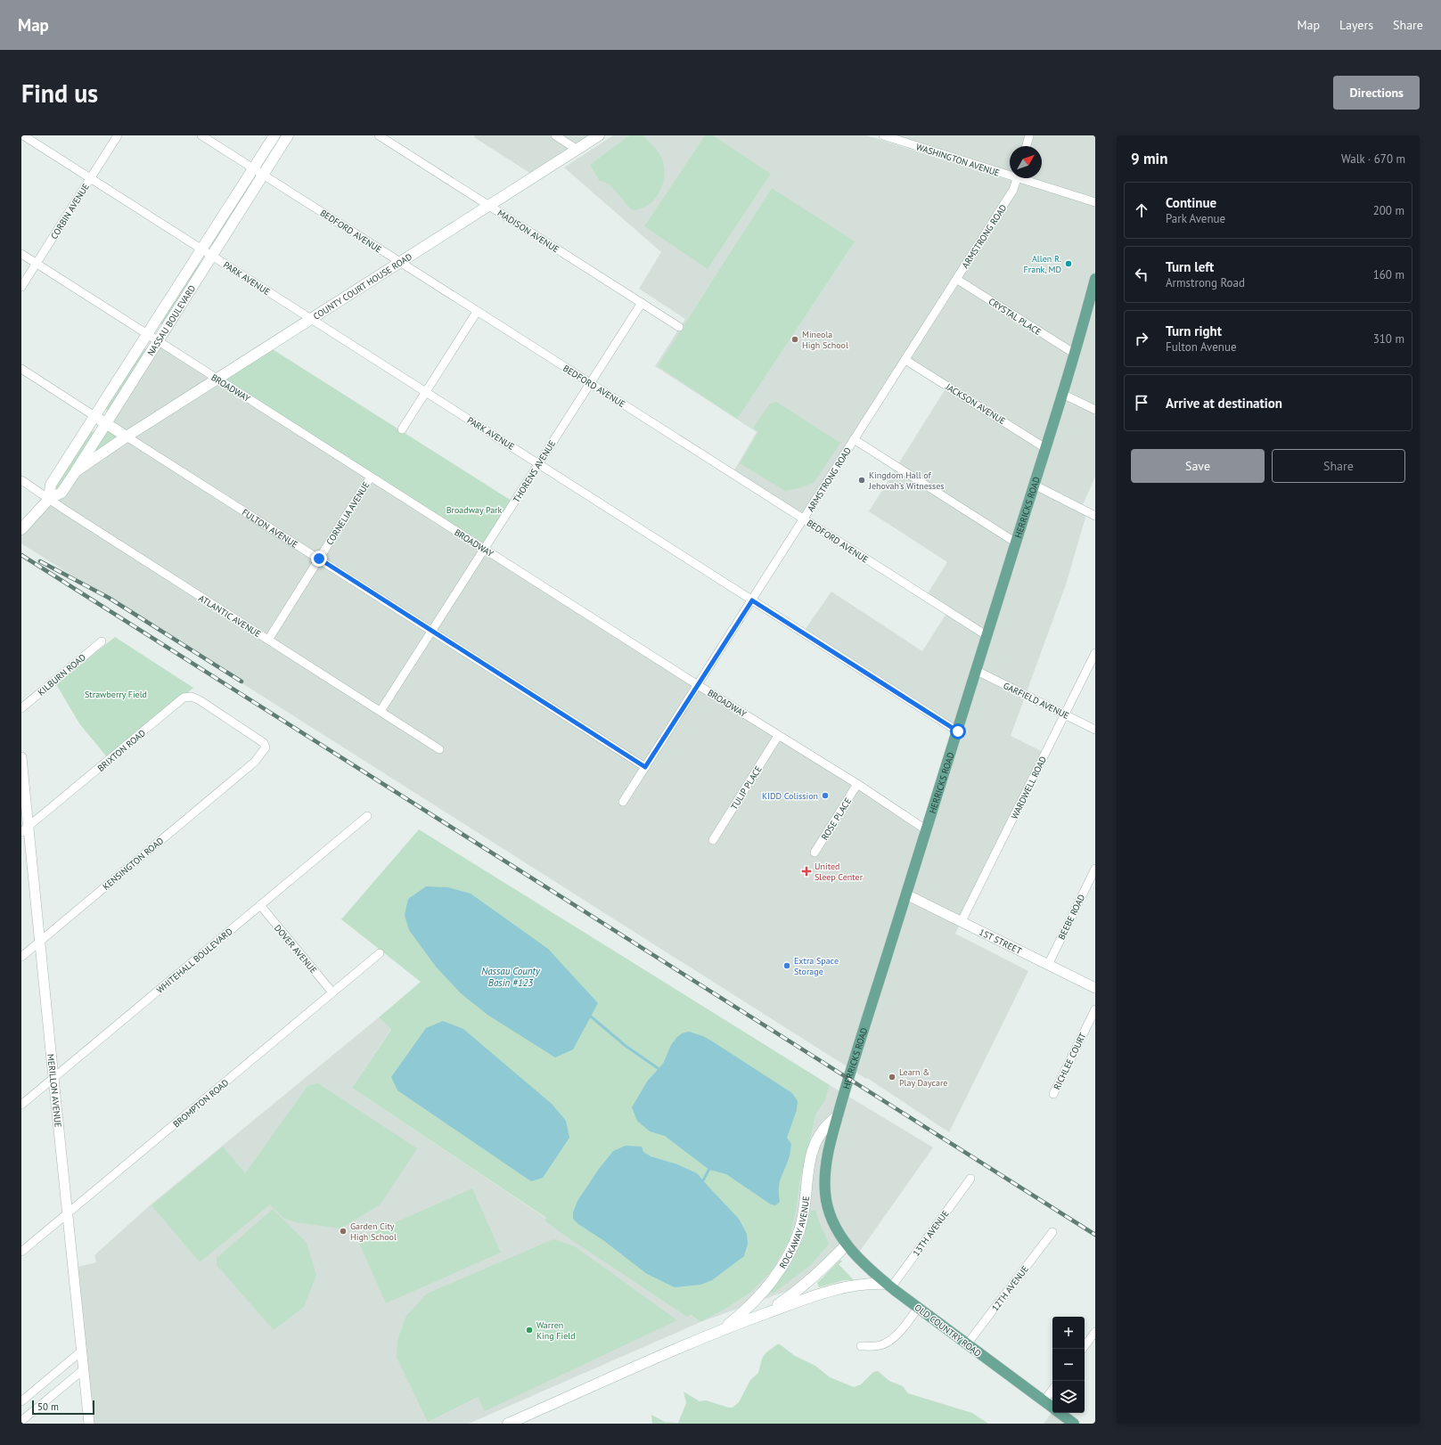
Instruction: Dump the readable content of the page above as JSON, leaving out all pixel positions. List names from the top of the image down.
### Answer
{
  "streets": {
    "main road": [
      "COUNTY COURT HOUSE ROAD",
      "NASSAU BOULEVARD",
      "HERRICKS ROAD",
      "FULTON AVENUE",
      "ROCKAWAY AVENUE",
      "OLD COUNTRY ROAD"
    ],
    "street": [
      "WASHINGTON AVENUE",
      "CORBIN AVENUE",
      "BEDFORD AVENUE",
      "MADISON AVENUE",
      "ARMSTRONG ROAD",
      "PARK AVENUE",
      "CRYSTAL PLACE",
      "BROADWAY",
      "JACKSON AVENUE",
      "THORENS AVENUE",
      "CORNELIA AVENUE",
      "ATLANTIC AVENUE",
      "KILBURN ROAD",
      "GARFIELD AVENUE",
      "BRIXTON ROAD",
      "TULIP PLACE",
      "WARDWELL ROAD",
      "ROSE PLACE",
      "KENSINGTON ROAD",
      "BEEBE ROAD",
      "1ST STREET",
      "DOVER AVENUE",
      "WHITEHALL BOULEVARD",
      "RICHLEE COURT",
      "MERILLON AVENUE",
      "BROMPTON ROAD",
      "13TH AVENUE",
      "12TH AVENUE"
    ]
  },
  "crossings": [
    ["CORBIN AVENUE", "PARK AVENUE"],
    ["CORBIN AVENUE", "BROADWAY"],
    ["BEDFORD AVENUE", "ARMSTRONG ROAD"],
    ["BEDFORD AVENUE", "COUNTY COURT HOUSE ROAD"],
    ["BEDFORD AVENUE", "NASSAU BOULEVARD"],
    ["BEDFORD AVENUE", "THORENS AVENUE"],
    ["BEDFORD AVENUE", "HERRICKS ROAD"],
    ["MADISON AVENUE", "COUNTY COURT HOUSE ROAD"],
    ["MADISON AVENUE", "THORENS AVENUE"],
    ["ARMSTRONG ROAD", "PARK AVENUE"],
    ["ARMSTRONG ROAD", "CRYSTAL PLACE"],
    ["ARMSTRONG ROAD", "BROADWAY"],
    ["ARMSTRONG ROAD", "JACKSON AVENUE"],
    ["ARMSTRONG ROAD", "FULTON AVENUE"],
    ["PARK AVENUE", "COUNTY COURT HOUSE ROAD"],
    ["PARK AVENUE", "NASSAU BOULEVARD"],
    ["PARK AVENUE", "THORENS AVENUE"],
    ["PARK AVENUE", "HERRICKS ROAD"],
    ["COUNTY COURT HOUSE ROAD", "NASSAU BOULEVARD"],
    ["COUNTY COURT HOUSE ROAD", "BROADWAY"],
    ["COUNTY COURT HOUSE ROAD", "FULTON AVENUE"],
    ["CRYSTAL PLACE", "HERRICKS ROAD"],
    ["NASSAU BOULEVARD", "BROADWAY"],
    ["NASSAU BOULEVARD", "FULTON AVENUE"],
    ["NASSAU BOULEVARD", "ATLANTIC AVENUE"],
    ["BROADWAY", "THORENS AVENUE"],
    ["BROADWAY", "HERRICKS ROAD"],
    ["BROADWAY", "CORNELIA AVENUE"],
    ["BROADWAY", "TULIP PLACE"],
    ["BROADWAY", "ROSE PLACE"],
    ["JACKSON AVENUE", "HERRICKS ROAD"],
    ["THORENS AVENUE", "FULTON AVENUE"],
    ["THORENS AVENUE", "ATLANTIC AVENUE"],
    ["HERRICKS ROAD", "GARFIELD AVENUE"],
    ["HERRICKS ROAD", "1ST STREET"],
    ["HERRICKS ROAD", "ROCKAWAY AVENUE"],
    ["HERRICKS ROAD", "OLD COUNTRY ROAD"],
    ["CORNELIA AVENUE", "FULTON AVENUE"],
    ["CORNELIA AVENUE", "ATLANTIC AVENUE"],
    ["GARFIELD AVENUE", "WARDWELL ROAD"],
    ["BRIXTON ROAD", "KENSINGTON ROAD"],
    ["BRIXTON ROAD", "MERILLON AVENUE"],
    ["WARDWELL ROAD", "1ST STREET"],
    ["KENSINGTON ROAD", "MERILLON AVENUE"],
    ["BEEBE ROAD", "1ST STREET"],
    ["DOVER AVENUE", "WHITEHALL BOULEVARD"],
    ["DOVER AVENUE", "BROMPTON ROAD"],
    ["WHITEHALL BOULEVARD", "MERILLON AVENUE"],
    ["MERILLON AVENUE", "BROMPTON ROAD"],
    ["ROCKAWAY AVENUE", "13TH AVENUE"],
    ["ROCKAWAY AVENUE", "OLD COUNTRY ROAD"],
    ["13TH AVENUE", "OLD COUNTRY ROAD"],
    ["12TH AVENUE", "OLD COUNTRY ROAD"]
  ],
  "water": ["Nassau County Basin #123"],
  "parks": ["Broadway Park", "Strawberry Field"],
  "places": {
    "other": [
      "Allen R. Frank, MD",
      "Mineola High School",
      "Kingdom Hall of Jehovah’s Witnesses",
      "KIDD Colission",
      "Extra Space Storage",
      "Learn & Play Daycare",
      "Garden City High School",
      "Warren King Field"
    ],
    "health": ["United Sleep Center"]
  },
  "scale_bar": "50 m",
  "north": "top right",
  "page": {
    "header": "Map",
    "nav": ["Map", "Layers", "Share"],
    "buttons": [
      "Directions",
      ["Save", "Share"]
    ],
    "title": "Find us",
    "heading": ["9 min", "Walk · 670 m"],
    "list": [
      ["Continue", "Park Avenue", "200 m"],
      ["Turn left", "Armstrong Road", "160 m"],
      ["Turn right", "Fulton Avenue", "310 m"],
      "Arrive at destination"
    ],
    "map_buttons": ["+", "−"],
    "scale": "50 m"
  }
}
